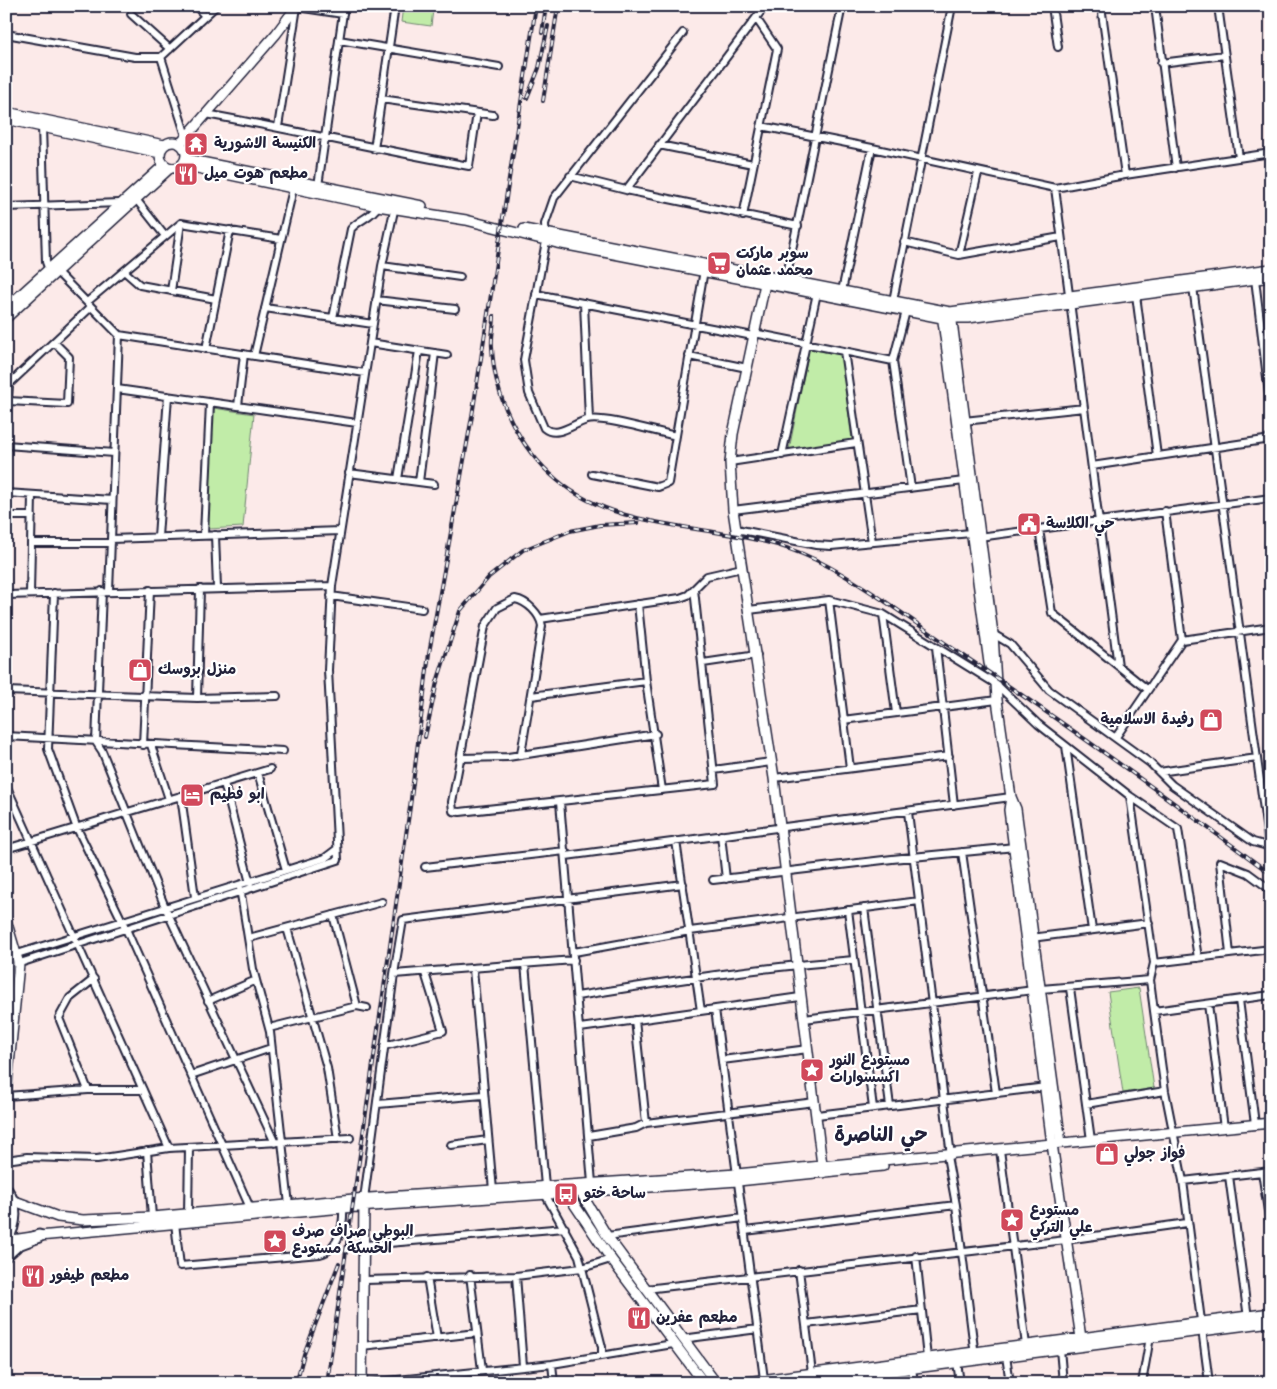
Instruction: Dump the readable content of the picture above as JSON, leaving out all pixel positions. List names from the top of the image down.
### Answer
{
  "districts": ["حي الناصرة"],
  "places": {
    "temple": ["الكنيسة الاشورية"],
    "restaurant": ["مطعم هوت ميل", "مطعم طيفور", "مطعم عفرين"],
    "supermarket": ["سوبر ماركت محمد عثمان"],
    "public building": ["حي الكلاسة"],
    "shop": ["منزل بروسك", "رفيدة الاسلامية", "فواز جولي"],
    "hotel": ["ابو فطيم"],
    "place": ["مستودع النور اكسسوارات", "مستودع علي التركي", "البوطي صراف صرف الحسكة مستودع"],
    "bus stop": ["ساحة ختو"]
  }
}
